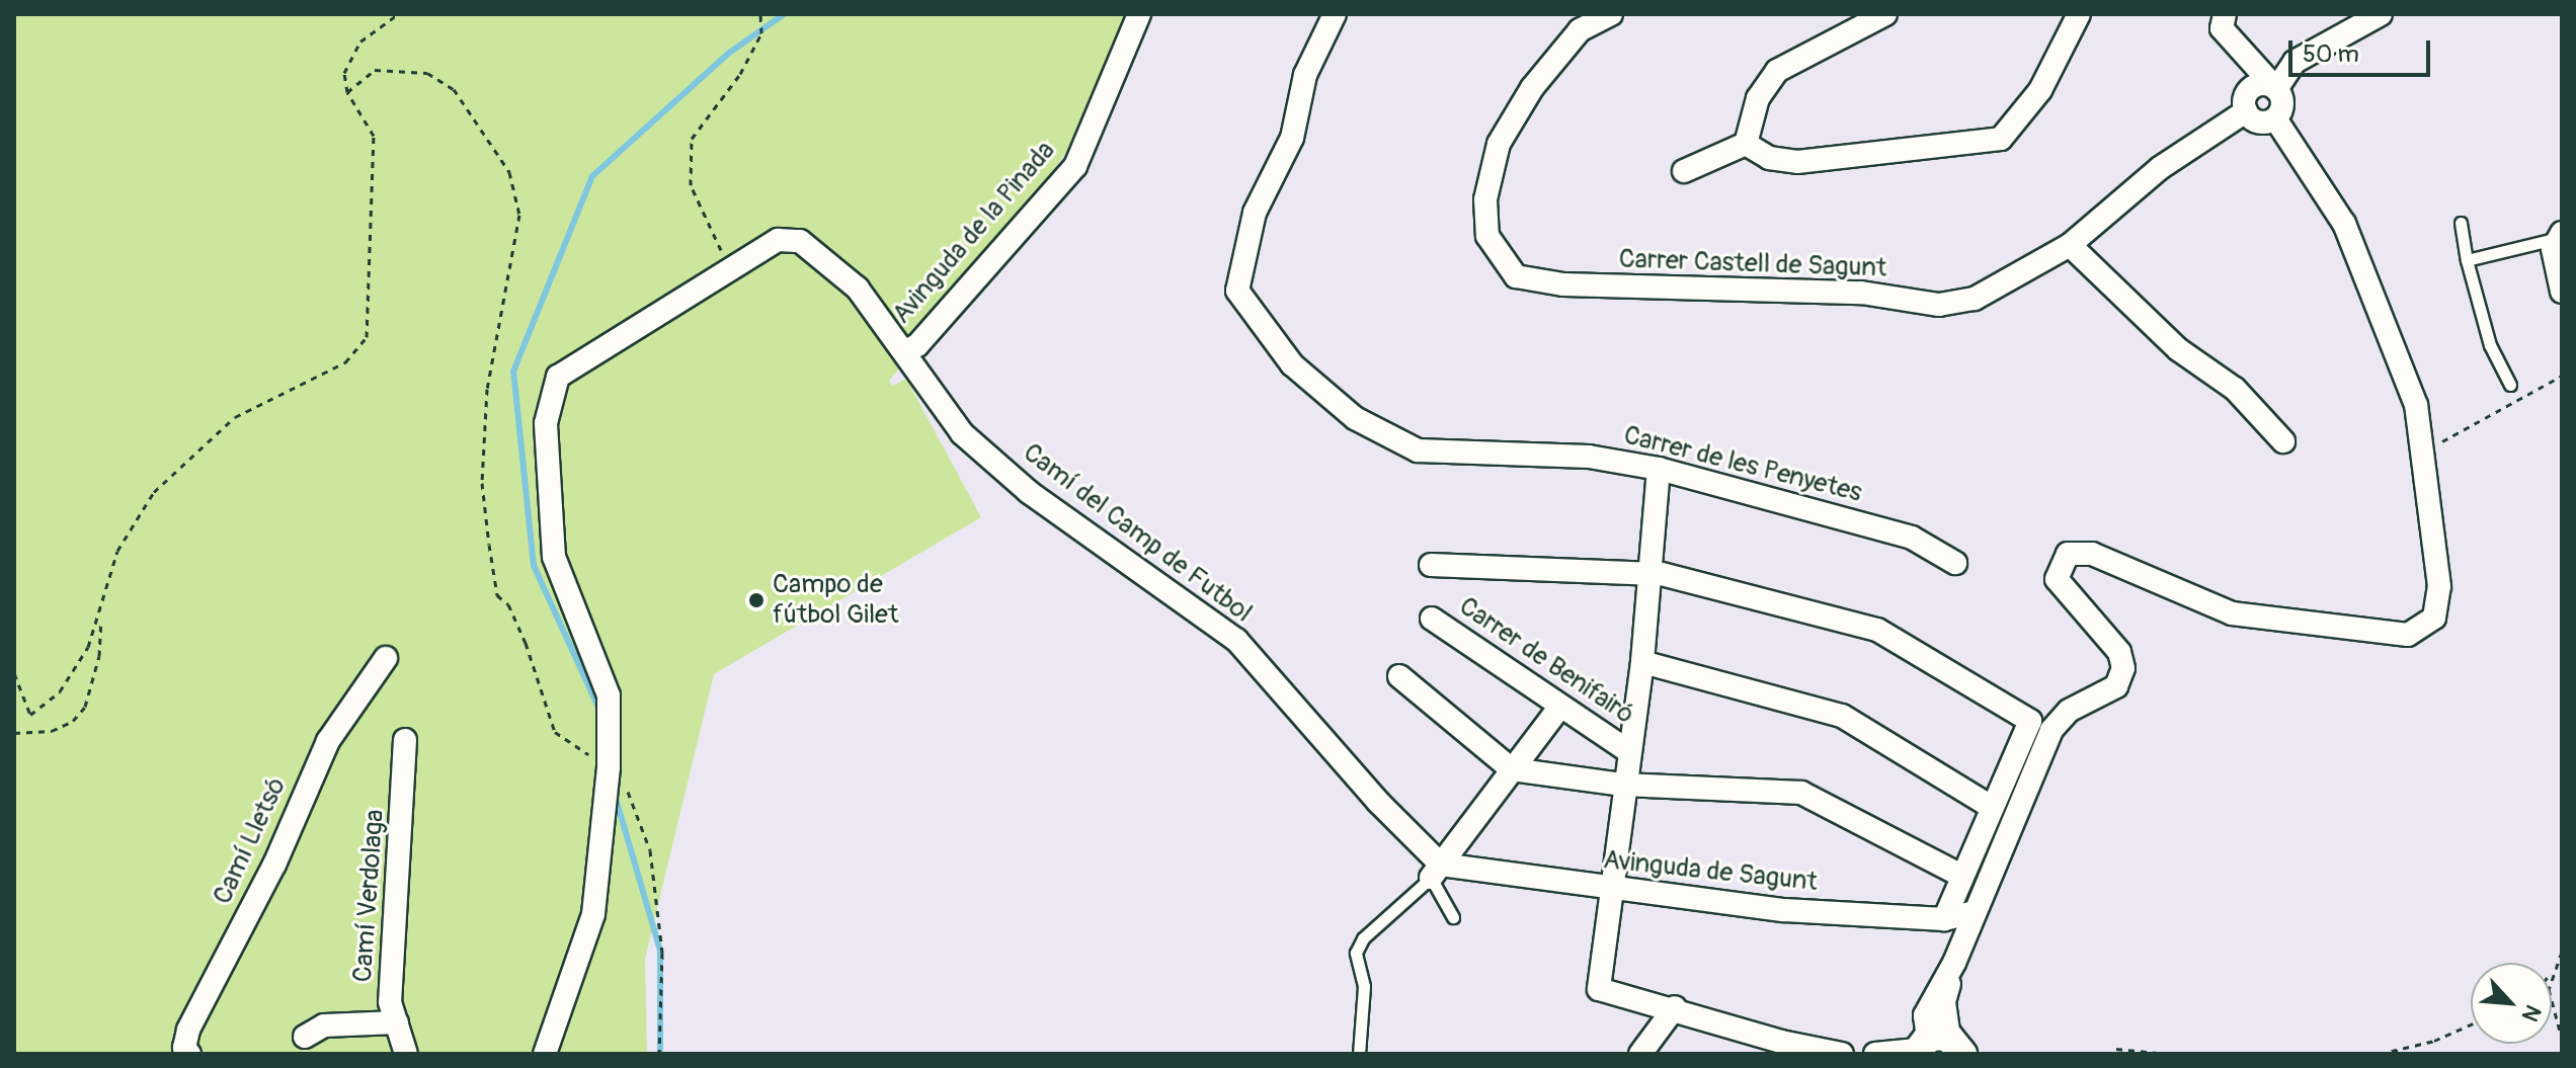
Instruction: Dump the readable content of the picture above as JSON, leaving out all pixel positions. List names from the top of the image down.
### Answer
{
  "streets": {
    "street": [
      "Avinguda de la Pinada",
      "Carrer Castell de Sagunt",
      "Carrer de les Penyetes",
      "Camí del Camp de Futbol",
      "Carrer de Benifairó",
      "Camí Lletsó",
      "Avinguda de Sagunt",
      "Camí Verdolaga"
    ]
  },
  "crossings": [
    ["Avinguda de la Pinada", "Camí del Camp de Futbol"],
    ["Camí del Camp de Futbol", "Avinguda de Sagunt"]
  ],
  "places": ["Campo de fútbol Gilet"],
  "scale_bar": "50 m",
  "north": "bottom right"
}
